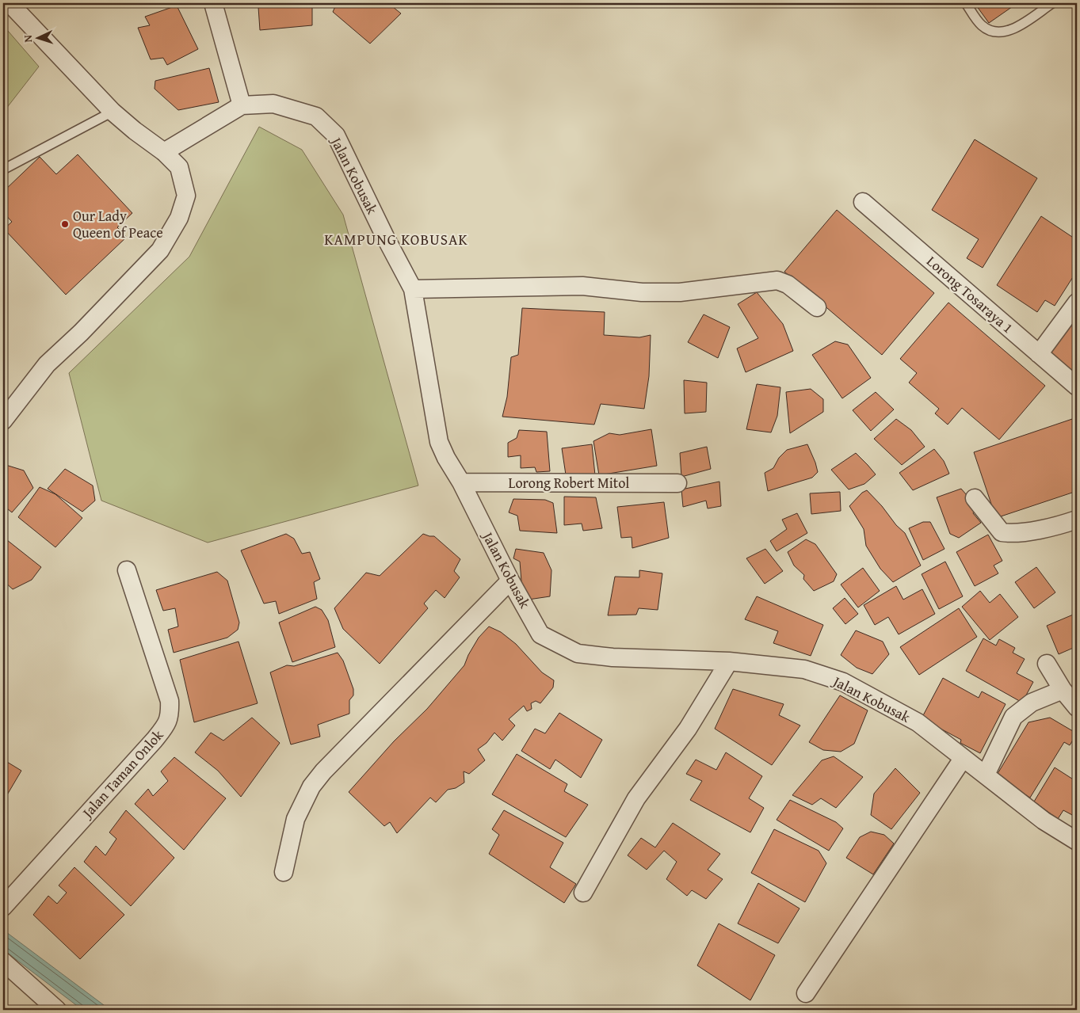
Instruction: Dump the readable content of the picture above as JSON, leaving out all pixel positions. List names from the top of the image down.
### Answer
{
  "streets": {
    "street": [
      "Jalan Kobusak",
      "Lorong Tosaraya 1",
      "Lorong Robert Mitol",
      "Jalan Taman Onlok"
    ]
  },
  "crossings": [
    ["Jalan Kobusak", "Lorong Robert Mitol"]
  ],
  "districts": ["KAMPUNG KOBUSAK"],
  "places": ["Our Lady Queen of Peace"],
  "north": "left"
}
